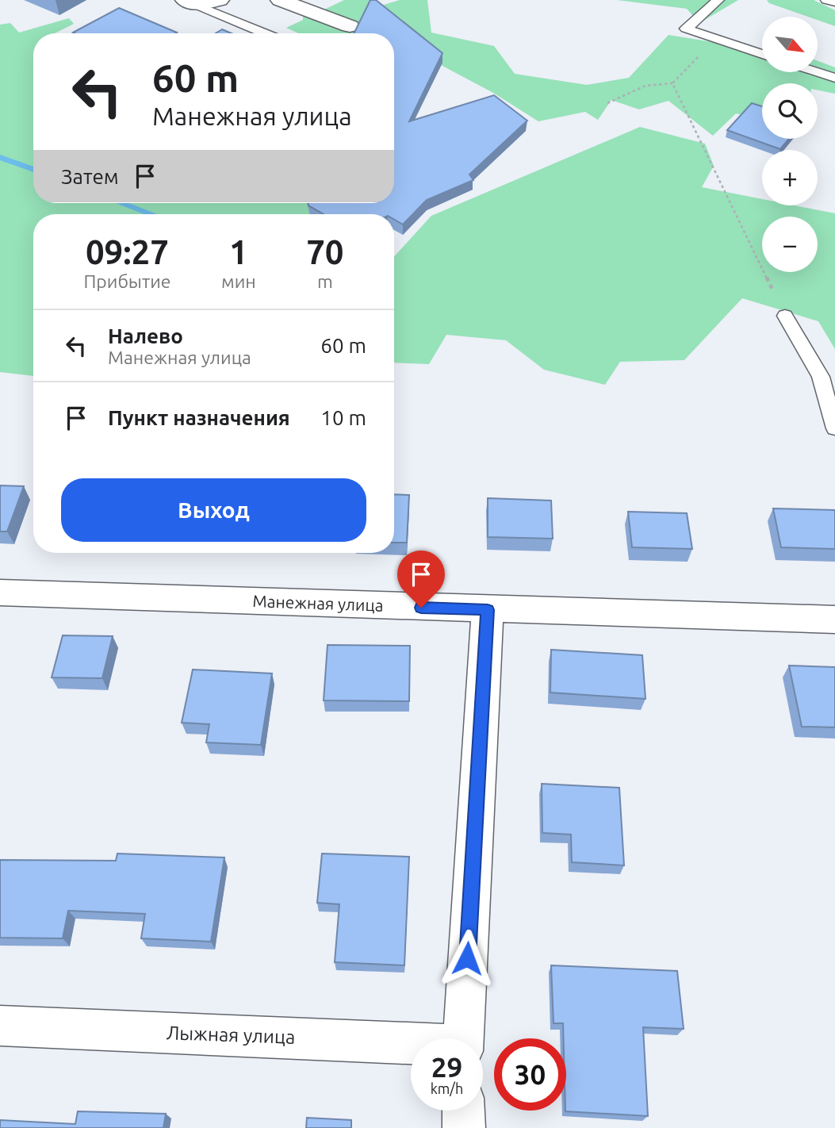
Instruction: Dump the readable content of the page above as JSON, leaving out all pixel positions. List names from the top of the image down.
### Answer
{
  "streets": {
    "street": ["Манежная улица", "Лыжная улица"]
  },
  "north": "bottom right",
  "page": {
    "map_buttons": ["+", "−"],
    "turn": ["60 m", "Манежная улица"],
    "then": "Затем",
    "eta": [
      "09:27",
      "Прибытие",
      "1",
      "мин",
      "70",
      "m"
    ],
    "list": [
      {
        "name": "Налево",
        "note": "Манежная улица",
        "value": "60 m"
      },
      {
        "name": "Пункт назначения",
        "value": "10 m"
      }
    ],
    "buttons": "Выход",
    "speed": "29 km/h",
    "limit": "30"
  }
}
